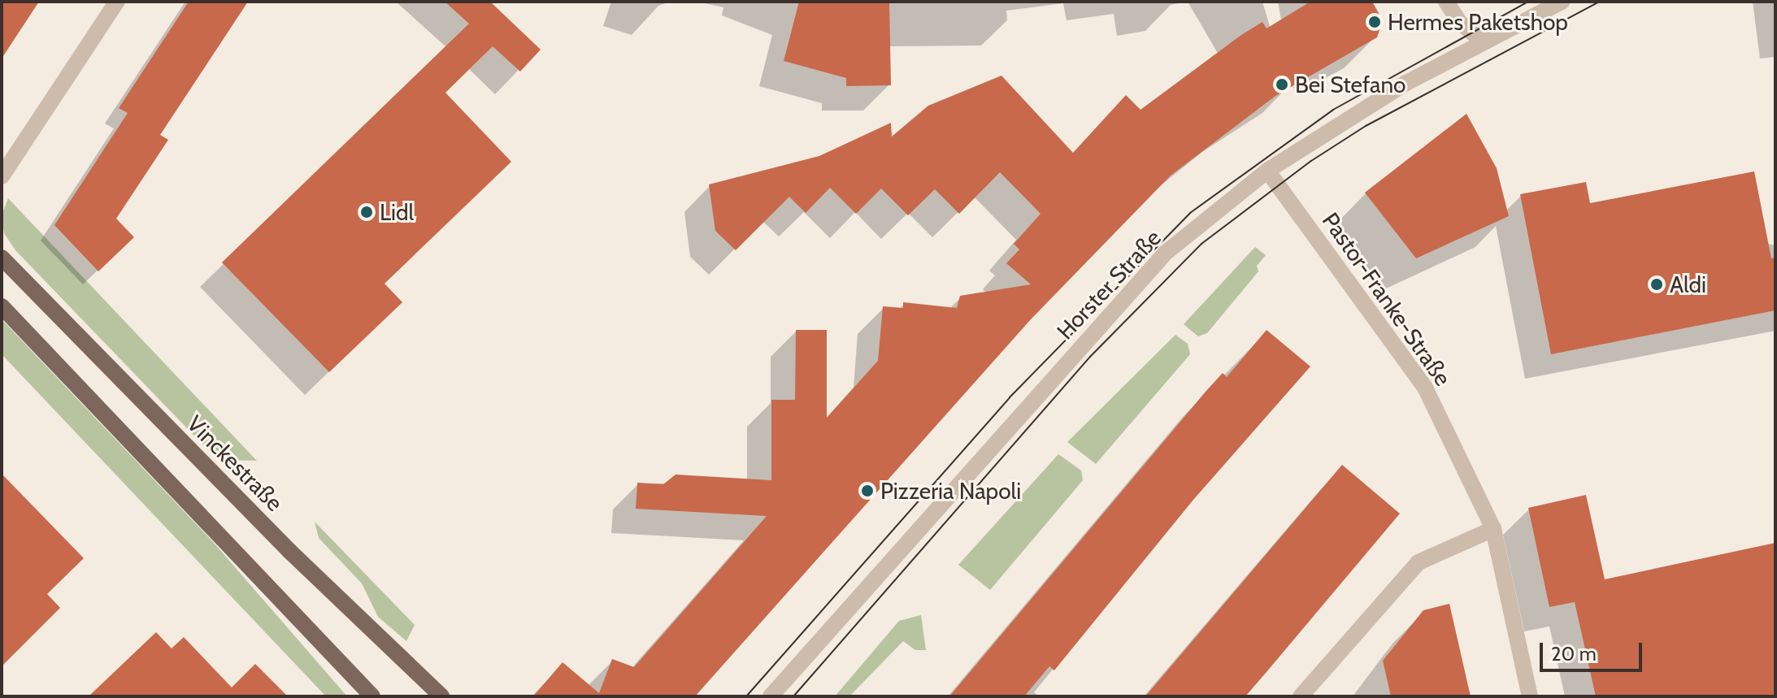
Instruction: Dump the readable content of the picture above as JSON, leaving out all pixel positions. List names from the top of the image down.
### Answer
{
  "streets": {
    "main road": ["Vinckestraße"],
    "street": ["Horster Straße", "Pastor-Franke-Straße"]
  },
  "crossings": [
    ["Horster Straße", "Pastor-Franke-Straße"]
  ],
  "places": [
    "Hermes Paketshop",
    "Bei Stefano",
    "Lidl",
    "Aldi",
    "Pizzeria Napoli"
  ],
  "scale_bar": "20 m"
}
